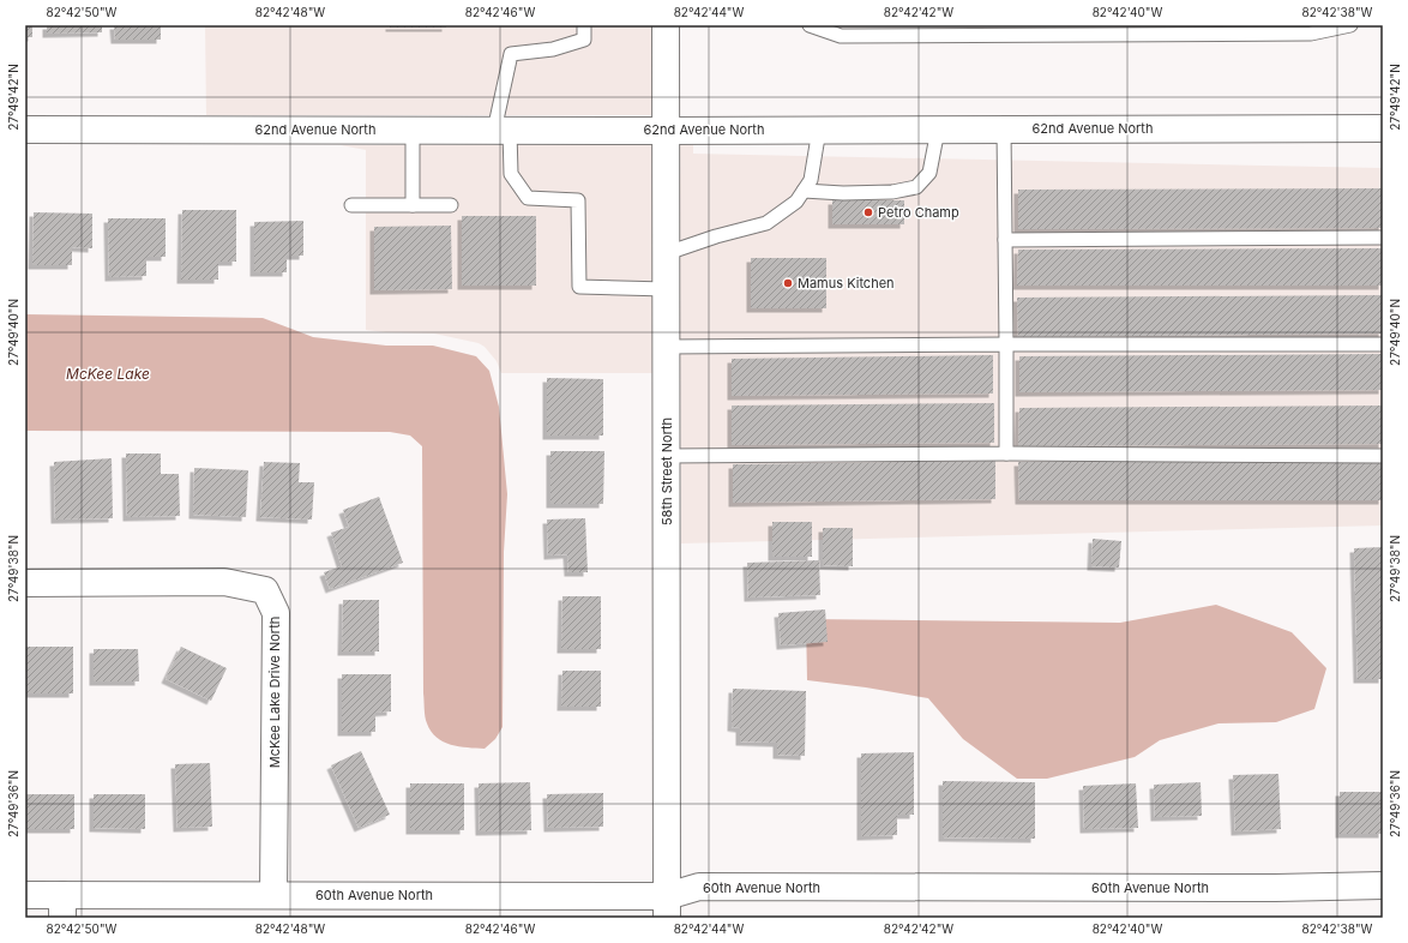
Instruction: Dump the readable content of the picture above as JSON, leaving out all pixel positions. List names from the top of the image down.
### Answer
{
  "streets": {
    "street": [
      "62nd Avenue North",
      "58th Street North",
      "McKee Lake Drive North",
      "60th Avenue North"
    ]
  },
  "crossings": [
    ["62nd Avenue North", "58th Street North"],
    ["58th Street North", "60th Avenue North"],
    ["McKee Lake Drive North", "60th Avenue North"]
  ],
  "water": ["McKee Lake"],
  "places": ["Petro Champ", "Mamus Kitchen"],
  "coordinates": [
    "82°42'50\"W",
    "82°42'48\"W",
    "82°42'46\"W",
    "82°42'44\"W",
    "82°42'42\"W",
    "82°42'40\"W",
    "82°42'38\"W",
    "27°49'42\"N",
    "27°49'40\"N",
    "27°49'38\"N",
    "27°49'36\"N"
  ]
}
